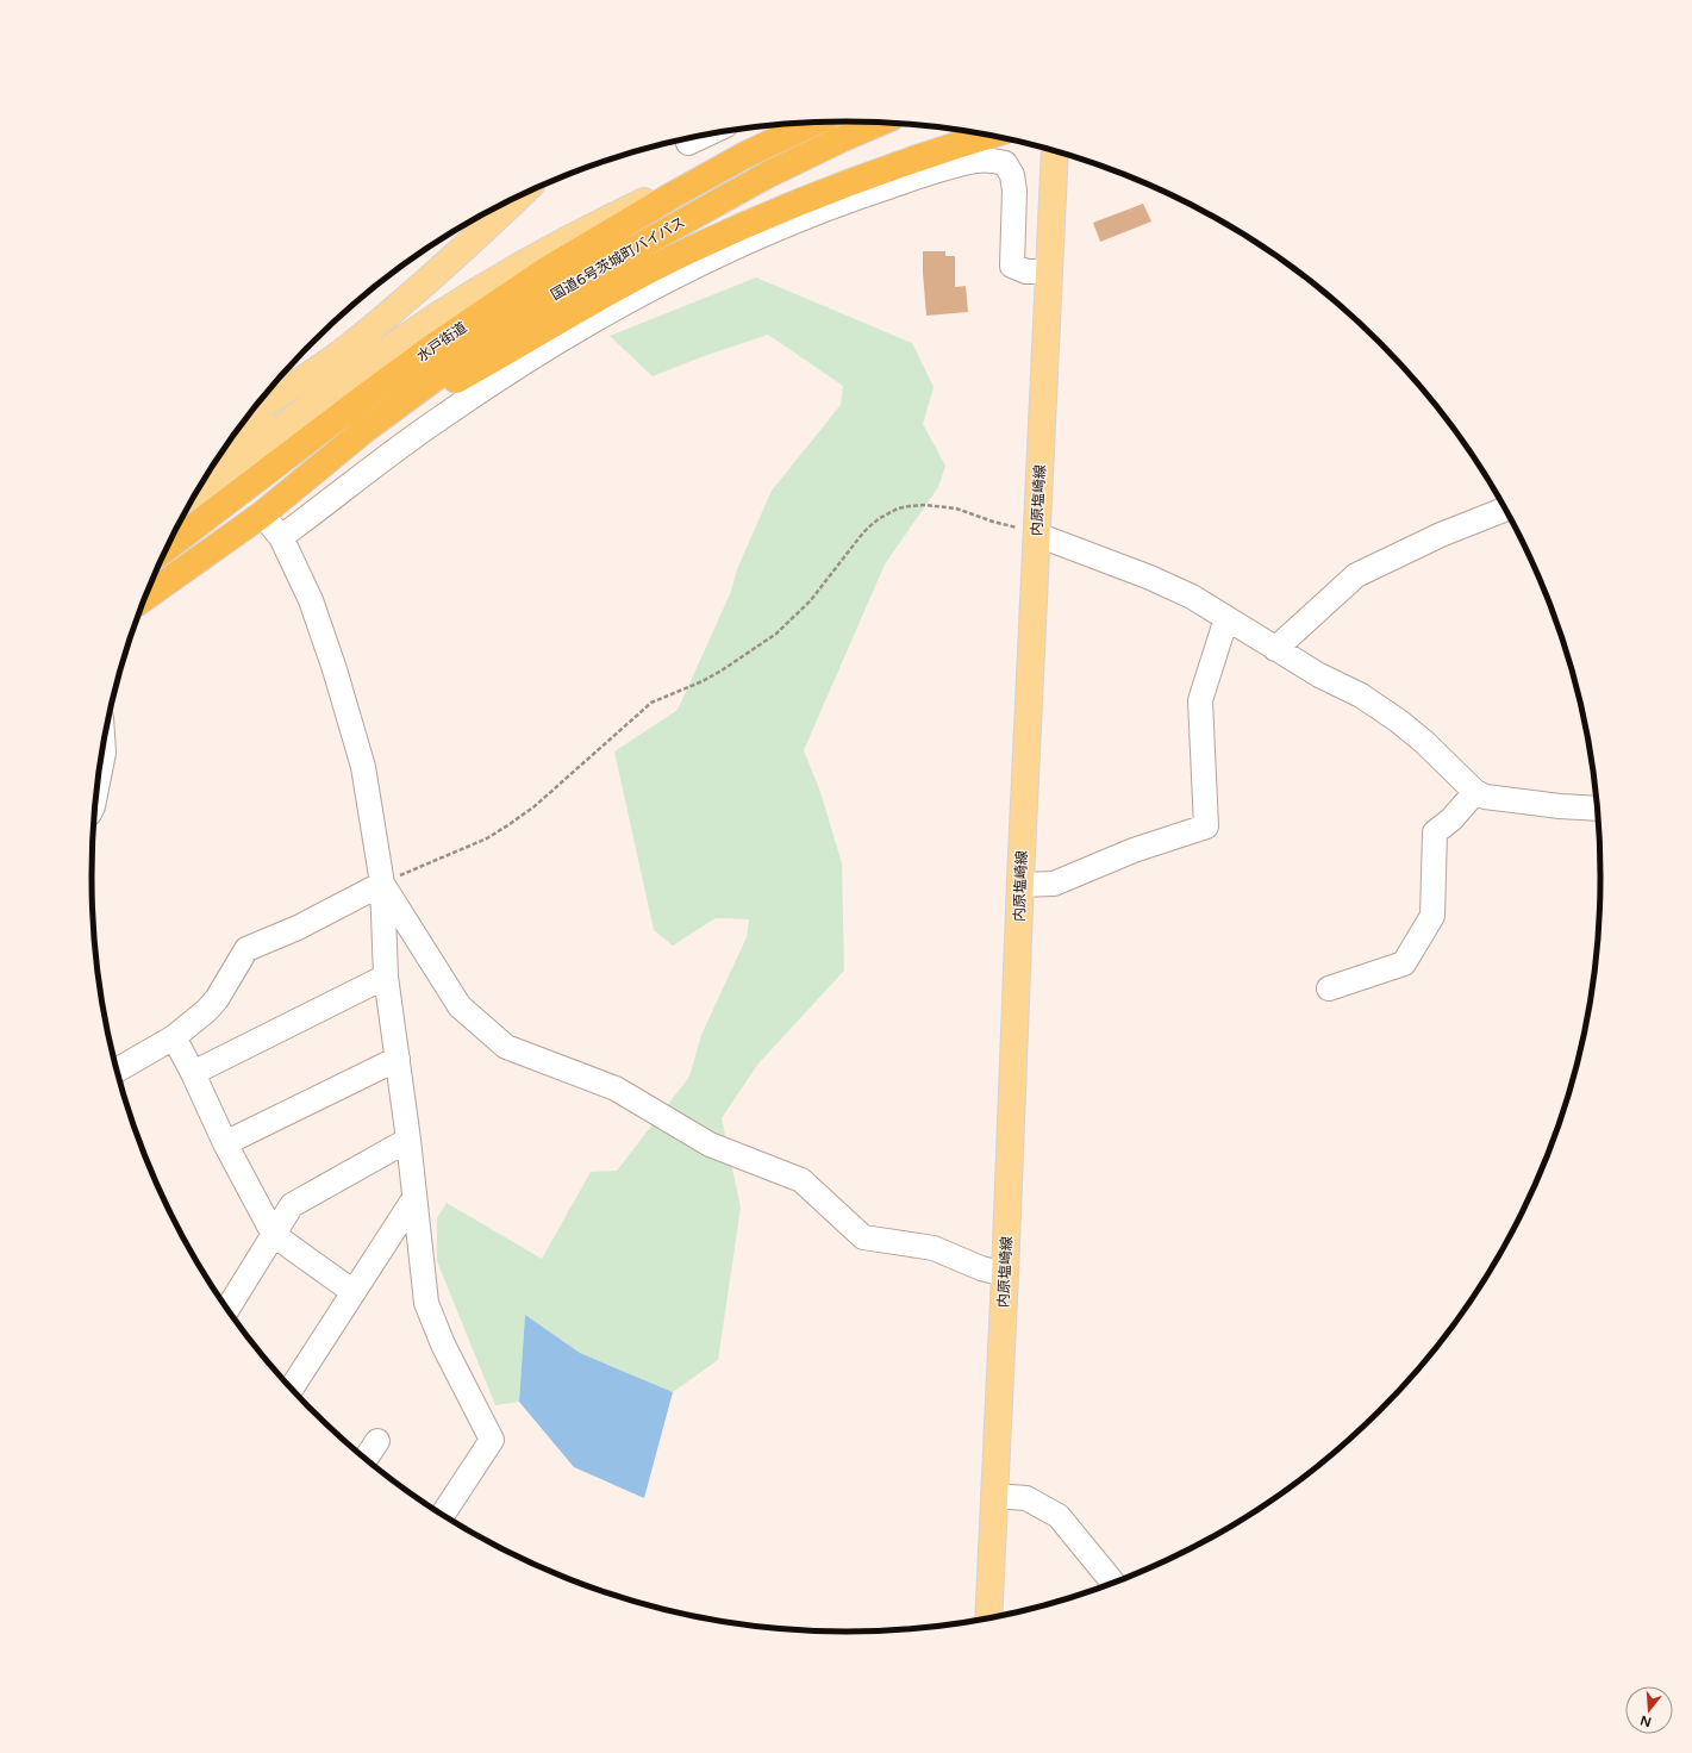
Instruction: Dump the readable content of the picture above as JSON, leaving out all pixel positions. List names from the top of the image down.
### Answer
{
  "streets": {
    "highway": ["国道6号茨城町バイパス", "水戸街道"],
    "main road": ["内原塩崎線"]
  },
  "north": "bottom"
}
